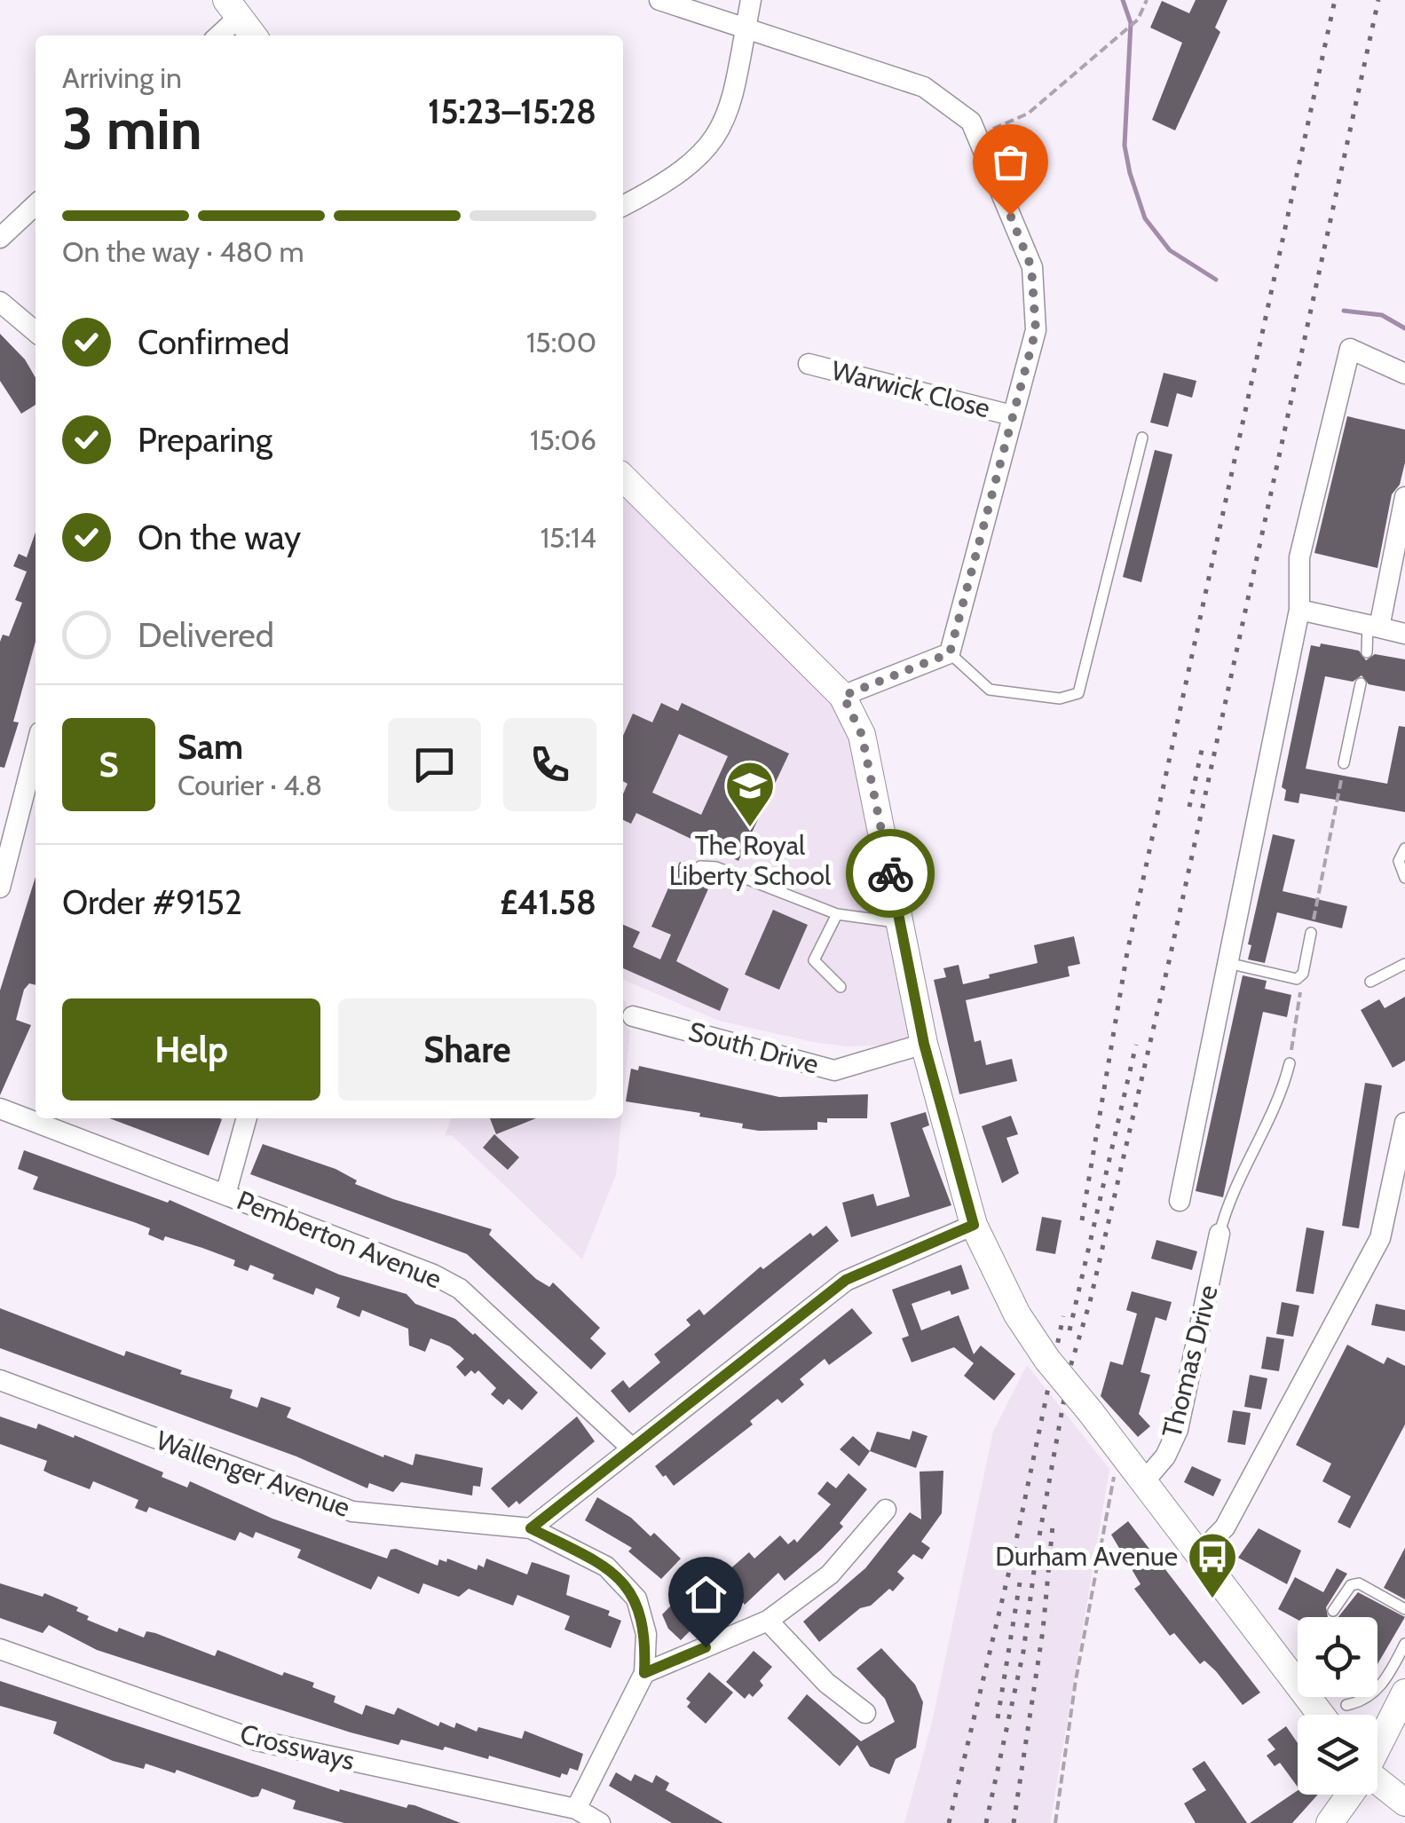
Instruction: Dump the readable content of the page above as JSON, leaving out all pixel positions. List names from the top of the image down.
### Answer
{
  "streets": {
    "street": [
      "Warwick Close",
      "South Drive",
      "Pemberton Avenue",
      "Thomas Drive",
      "Wallenger Avenue",
      "Crossways"
    ]
  },
  "crossings": [
    ["Wallenger Avenue", "Crossways"]
  ],
  "places": {
    "school or university": ["The Royal Liberty School"],
    "bus stop": ["Durham Avenue"]
  },
  "page": {
    "heading": ["3 min", "Arriving in", "15:23–15:28"],
    "panel": [
      "Sam",
      "Courier · 4.8",
      "Order #9152",
      "£41.58"
    ],
    "bar": "On the way · 480 m",
    "list": [
      ["Confirmed", "15:00"],
      ["Preparing", "15:06"],
      ["On the way", "15:14"],
      "Delivered"
    ],
    "round": "S",
    "buttons": ["Help", "Share"]
  }
}
